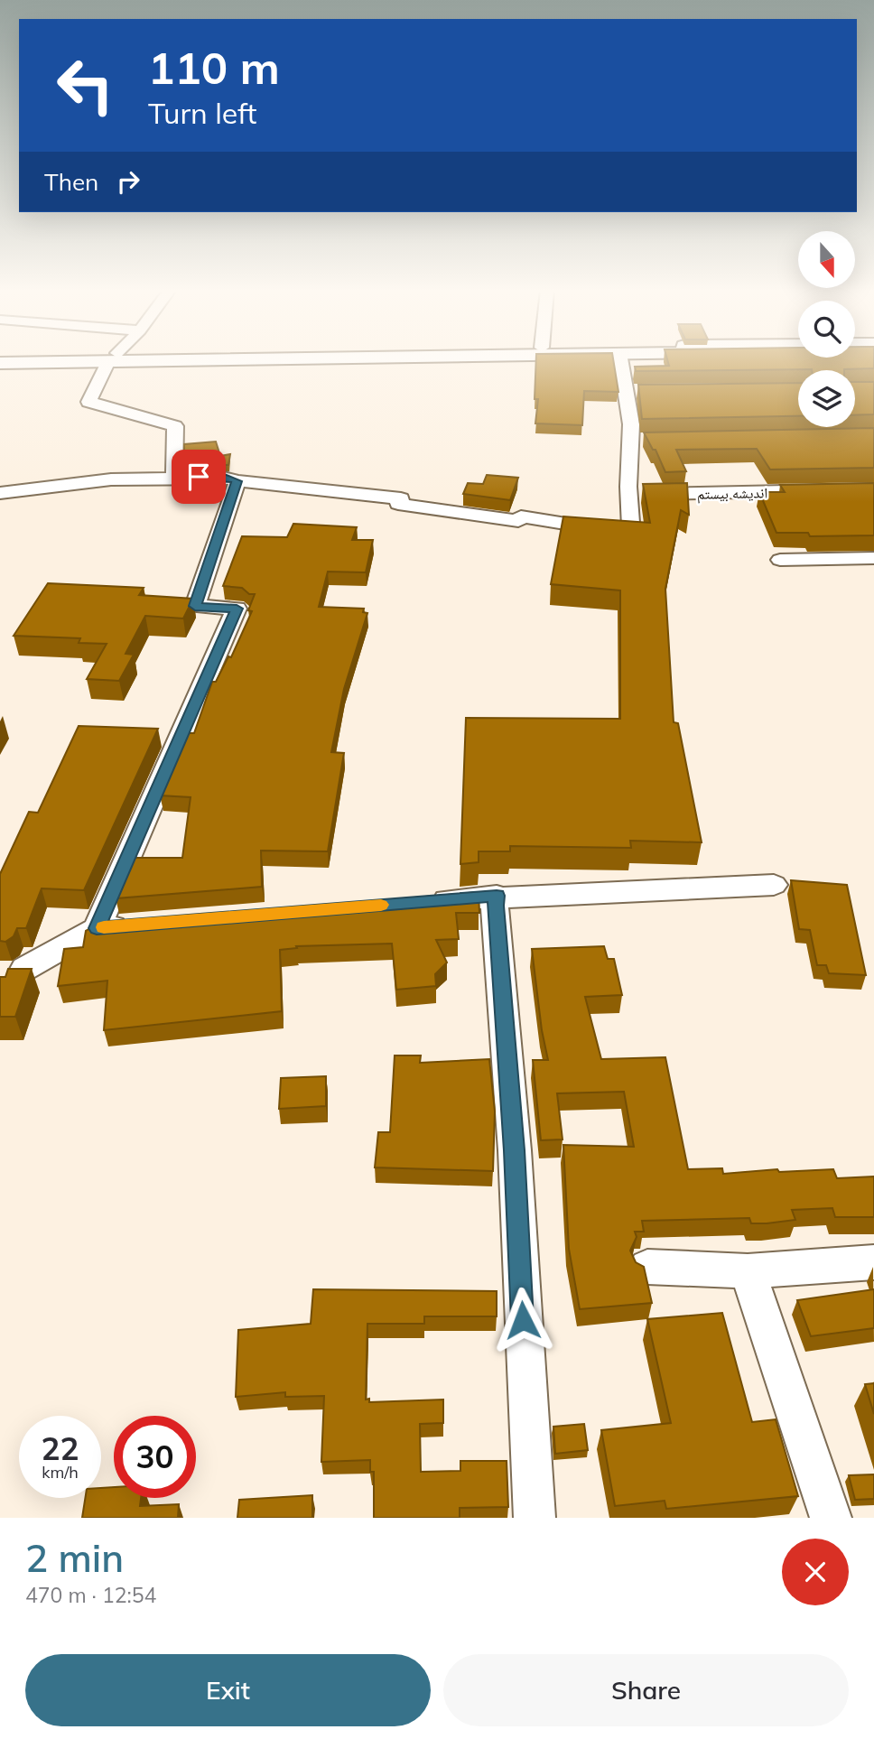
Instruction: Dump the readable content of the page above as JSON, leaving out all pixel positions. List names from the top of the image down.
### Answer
{
  "streets": {
    "street": ["اندیشه بیستم"]
  },
  "north": "bottom",
  "page": {
    "turn": ["110 m", "Turn left"],
    "then": "Then",
    "speed": "22 km/h",
    "limit": "30",
    "heading": ["2 min", "470 m · 12:54"],
    "buttons": ["Exit", "Share"]
  }
}
